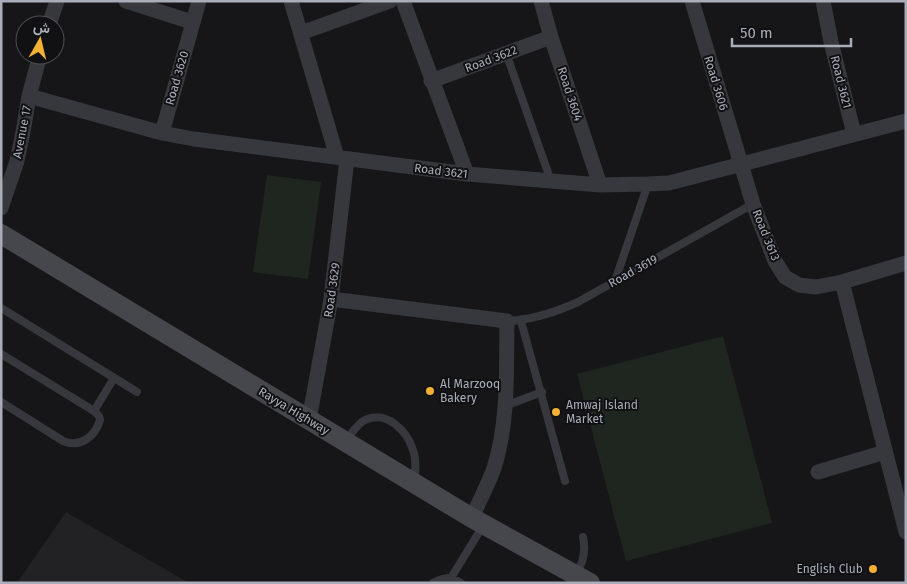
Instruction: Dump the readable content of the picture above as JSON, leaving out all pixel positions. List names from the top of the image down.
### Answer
{
  "streets": {
    "main road": ["Rayya Highway"],
    "street": [
      "Road 3622",
      "Road 3620",
      "Road 3621",
      "Road 3606",
      "Road 3604",
      "Avenue 17",
      "Road 3613",
      "Road 3619",
      "Road 3629"
    ]
  },
  "crossings": [
    ["Road 3622", "Road 3604"],
    ["Road 3620", "Road 3621"],
    ["Road 3621", "Road 3606"],
    ["Road 3621", "Road 3604"],
    ["Road 3621", "Avenue 17"],
    ["Road 3621", "Road 3613"],
    ["Road 3621", "Road 3629"],
    ["Road 3606", "Road 3613"],
    ["Road 3613", "Road 3619"],
    ["Road 3619", "Road 3629"],
    ["Road 3629", "Rayya Highway"]
  ],
  "places": ["Al Marzooq Bakery", "Amwaj Island Market", "English Club"],
  "scale_bar": "50 m",
  "north": "top"
}
